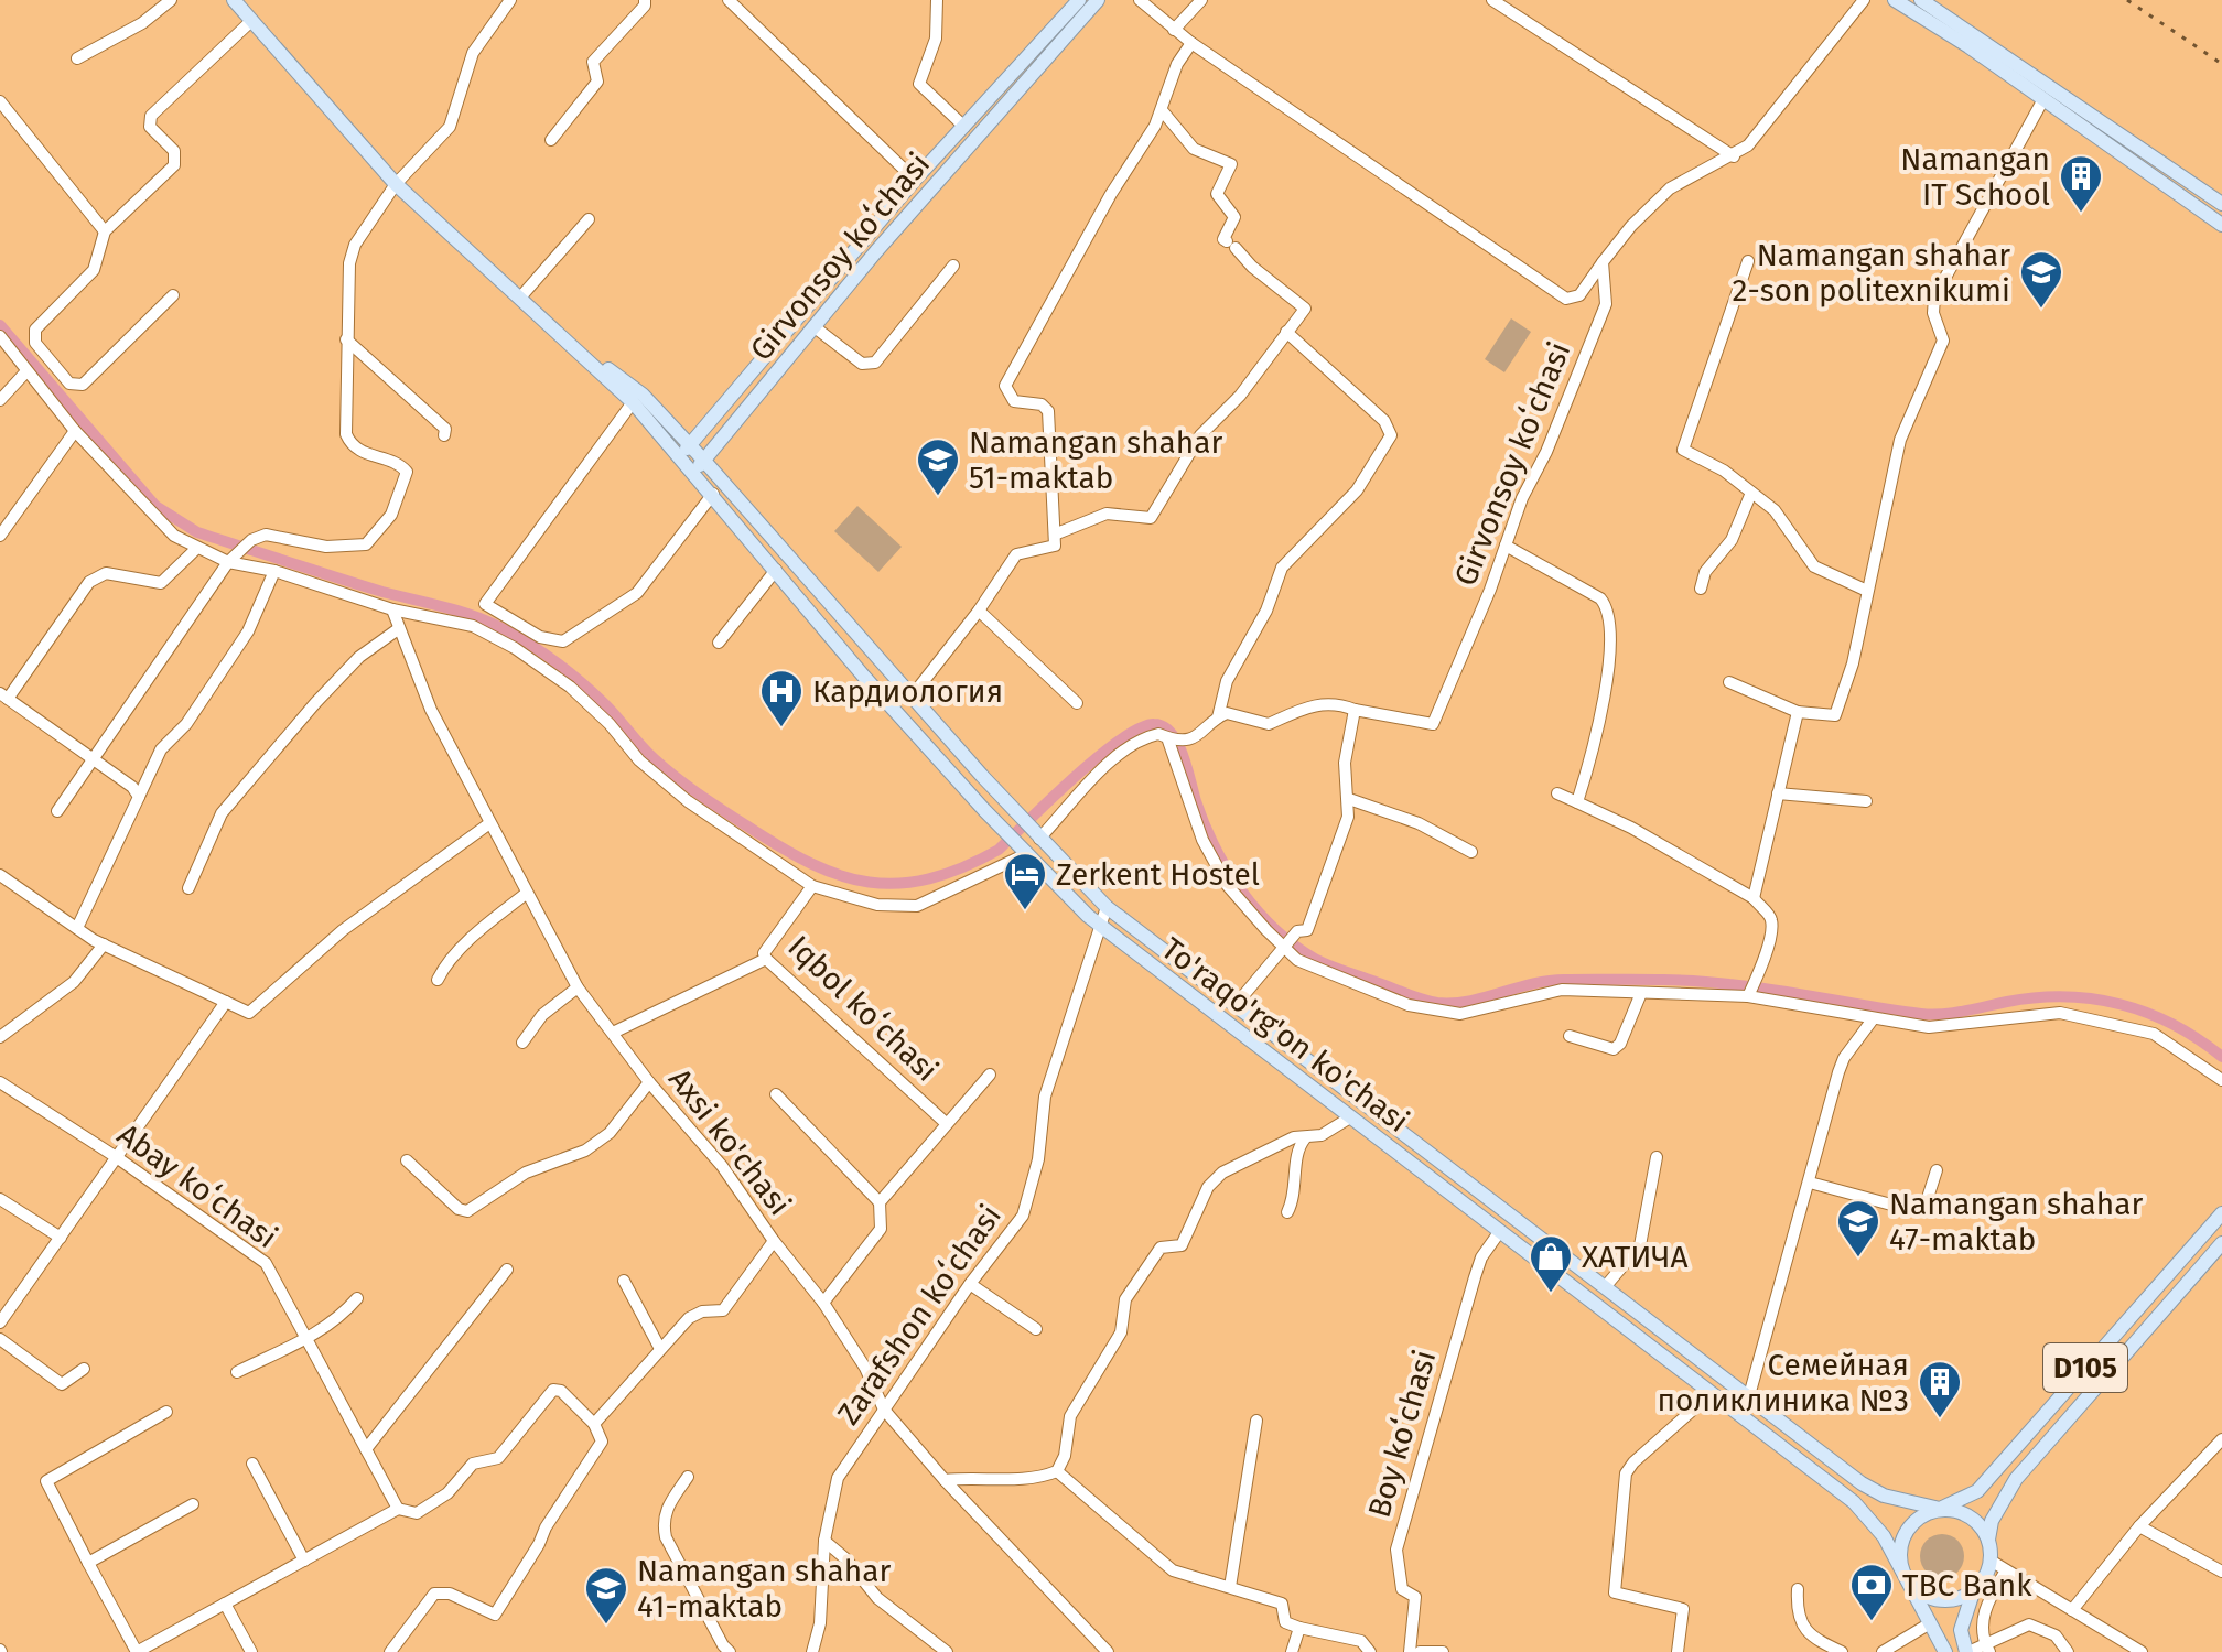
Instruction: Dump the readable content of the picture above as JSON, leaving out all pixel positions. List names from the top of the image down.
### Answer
{
  "streets": {
    "main road": ["Girvonsoy koʻchasi", "To'raqo'rg'on ko'chasi", "D105"],
    "street": [
      "Iqbol koʻchasi",
      "Axsi ko'chasi",
      "Abay koʻchasi",
      "Zarafshon koʻchasi",
      "Boy koʻchasi"
    ]
  },
  "crossings": [
    ["Girvonsoy koʻchasi", "To'raqo'rg'on ko'chasi"],
    ["To'raqo'rg'on ko'chasi", "Zarafshon koʻchasi"],
    ["To'raqo'rg'on ko'chasi", "D105"],
    ["To'raqo'rg'on ko'chasi", "Boy koʻchasi"],
    ["Axsi ko'chasi", "Zarafshon koʻchasi"]
  ],
  "places": {
    "building": ["Namangan IT School", "Семейная поликлиника №3"],
    "school or university": [
      "Namangan shahar 2-son politexnikumi",
      "Namangan shahar 51-maktab",
      "Namangan shahar 47-maktab",
      "Namangan shahar 41-maktab"
    ],
    "hospital": ["Кардиология"],
    "hotel": ["Zerkent Hostel"],
    "shop": ["ХАТИЧА"],
    "bank": ["TBC Bank"]
  }
}
